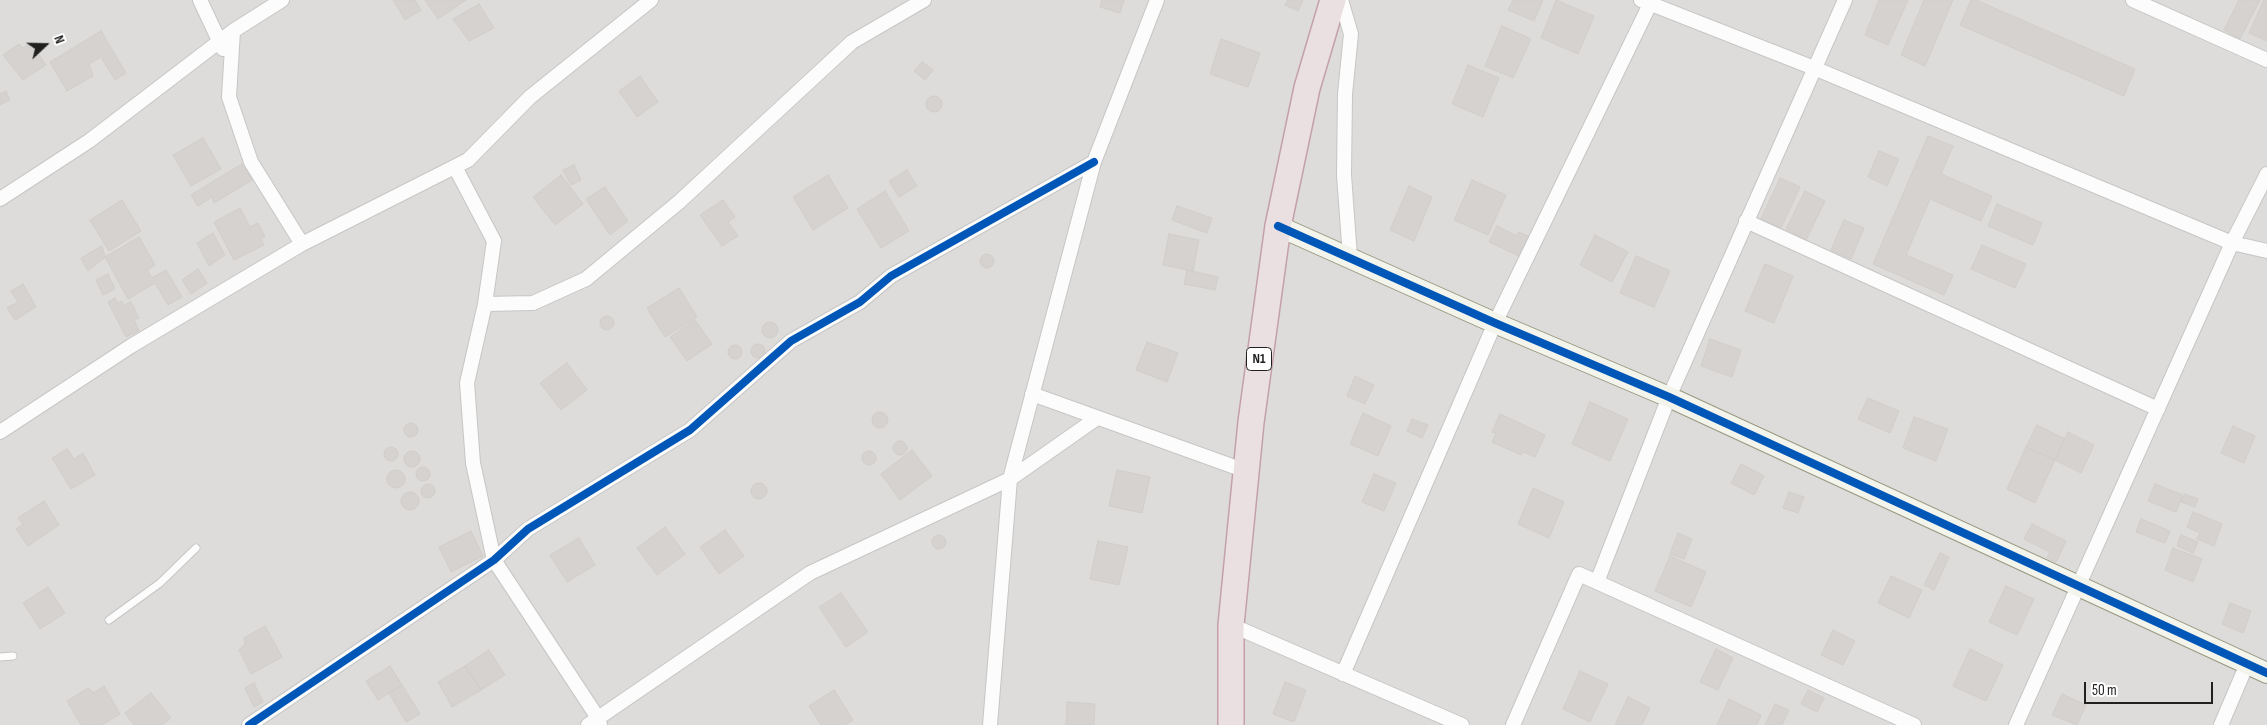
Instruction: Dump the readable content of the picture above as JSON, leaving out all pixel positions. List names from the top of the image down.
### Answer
{
  "streets": {
    "highway": ["N1"]
  },
  "scale_bar": "50 m",
  "north": "right"
}
